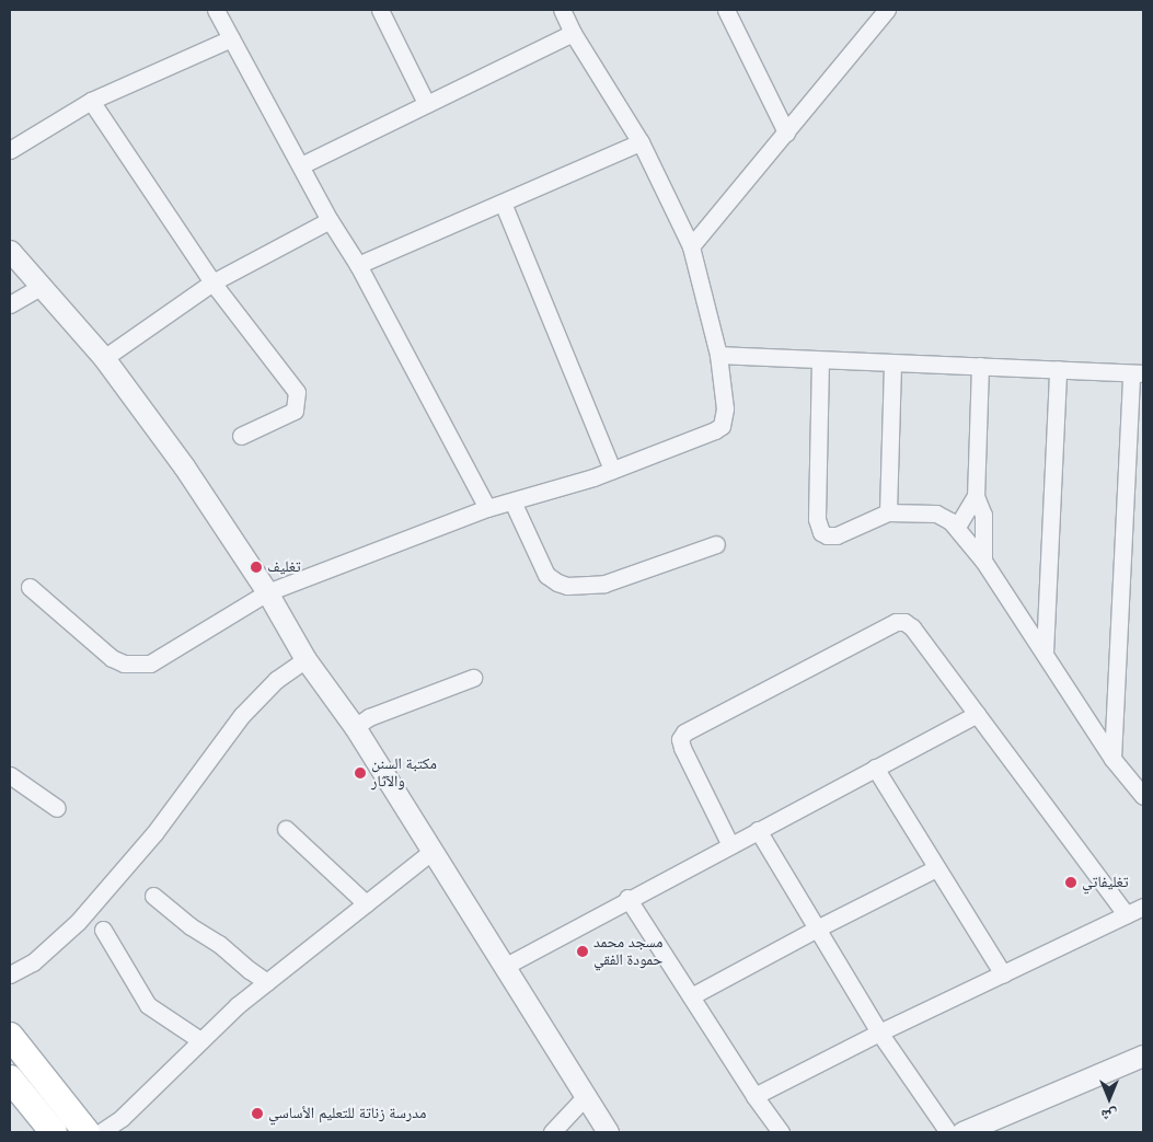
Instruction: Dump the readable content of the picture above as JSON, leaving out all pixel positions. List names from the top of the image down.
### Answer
{
  "places": [
    "تغليف",
    "مكتبة السنن والآثار",
    "تغليفاتي",
    "مسجد محمد حمودة الفقي",
    "مدرسة زناتة للتعليم الأساسي"
  ],
  "north": "bottom"
}
